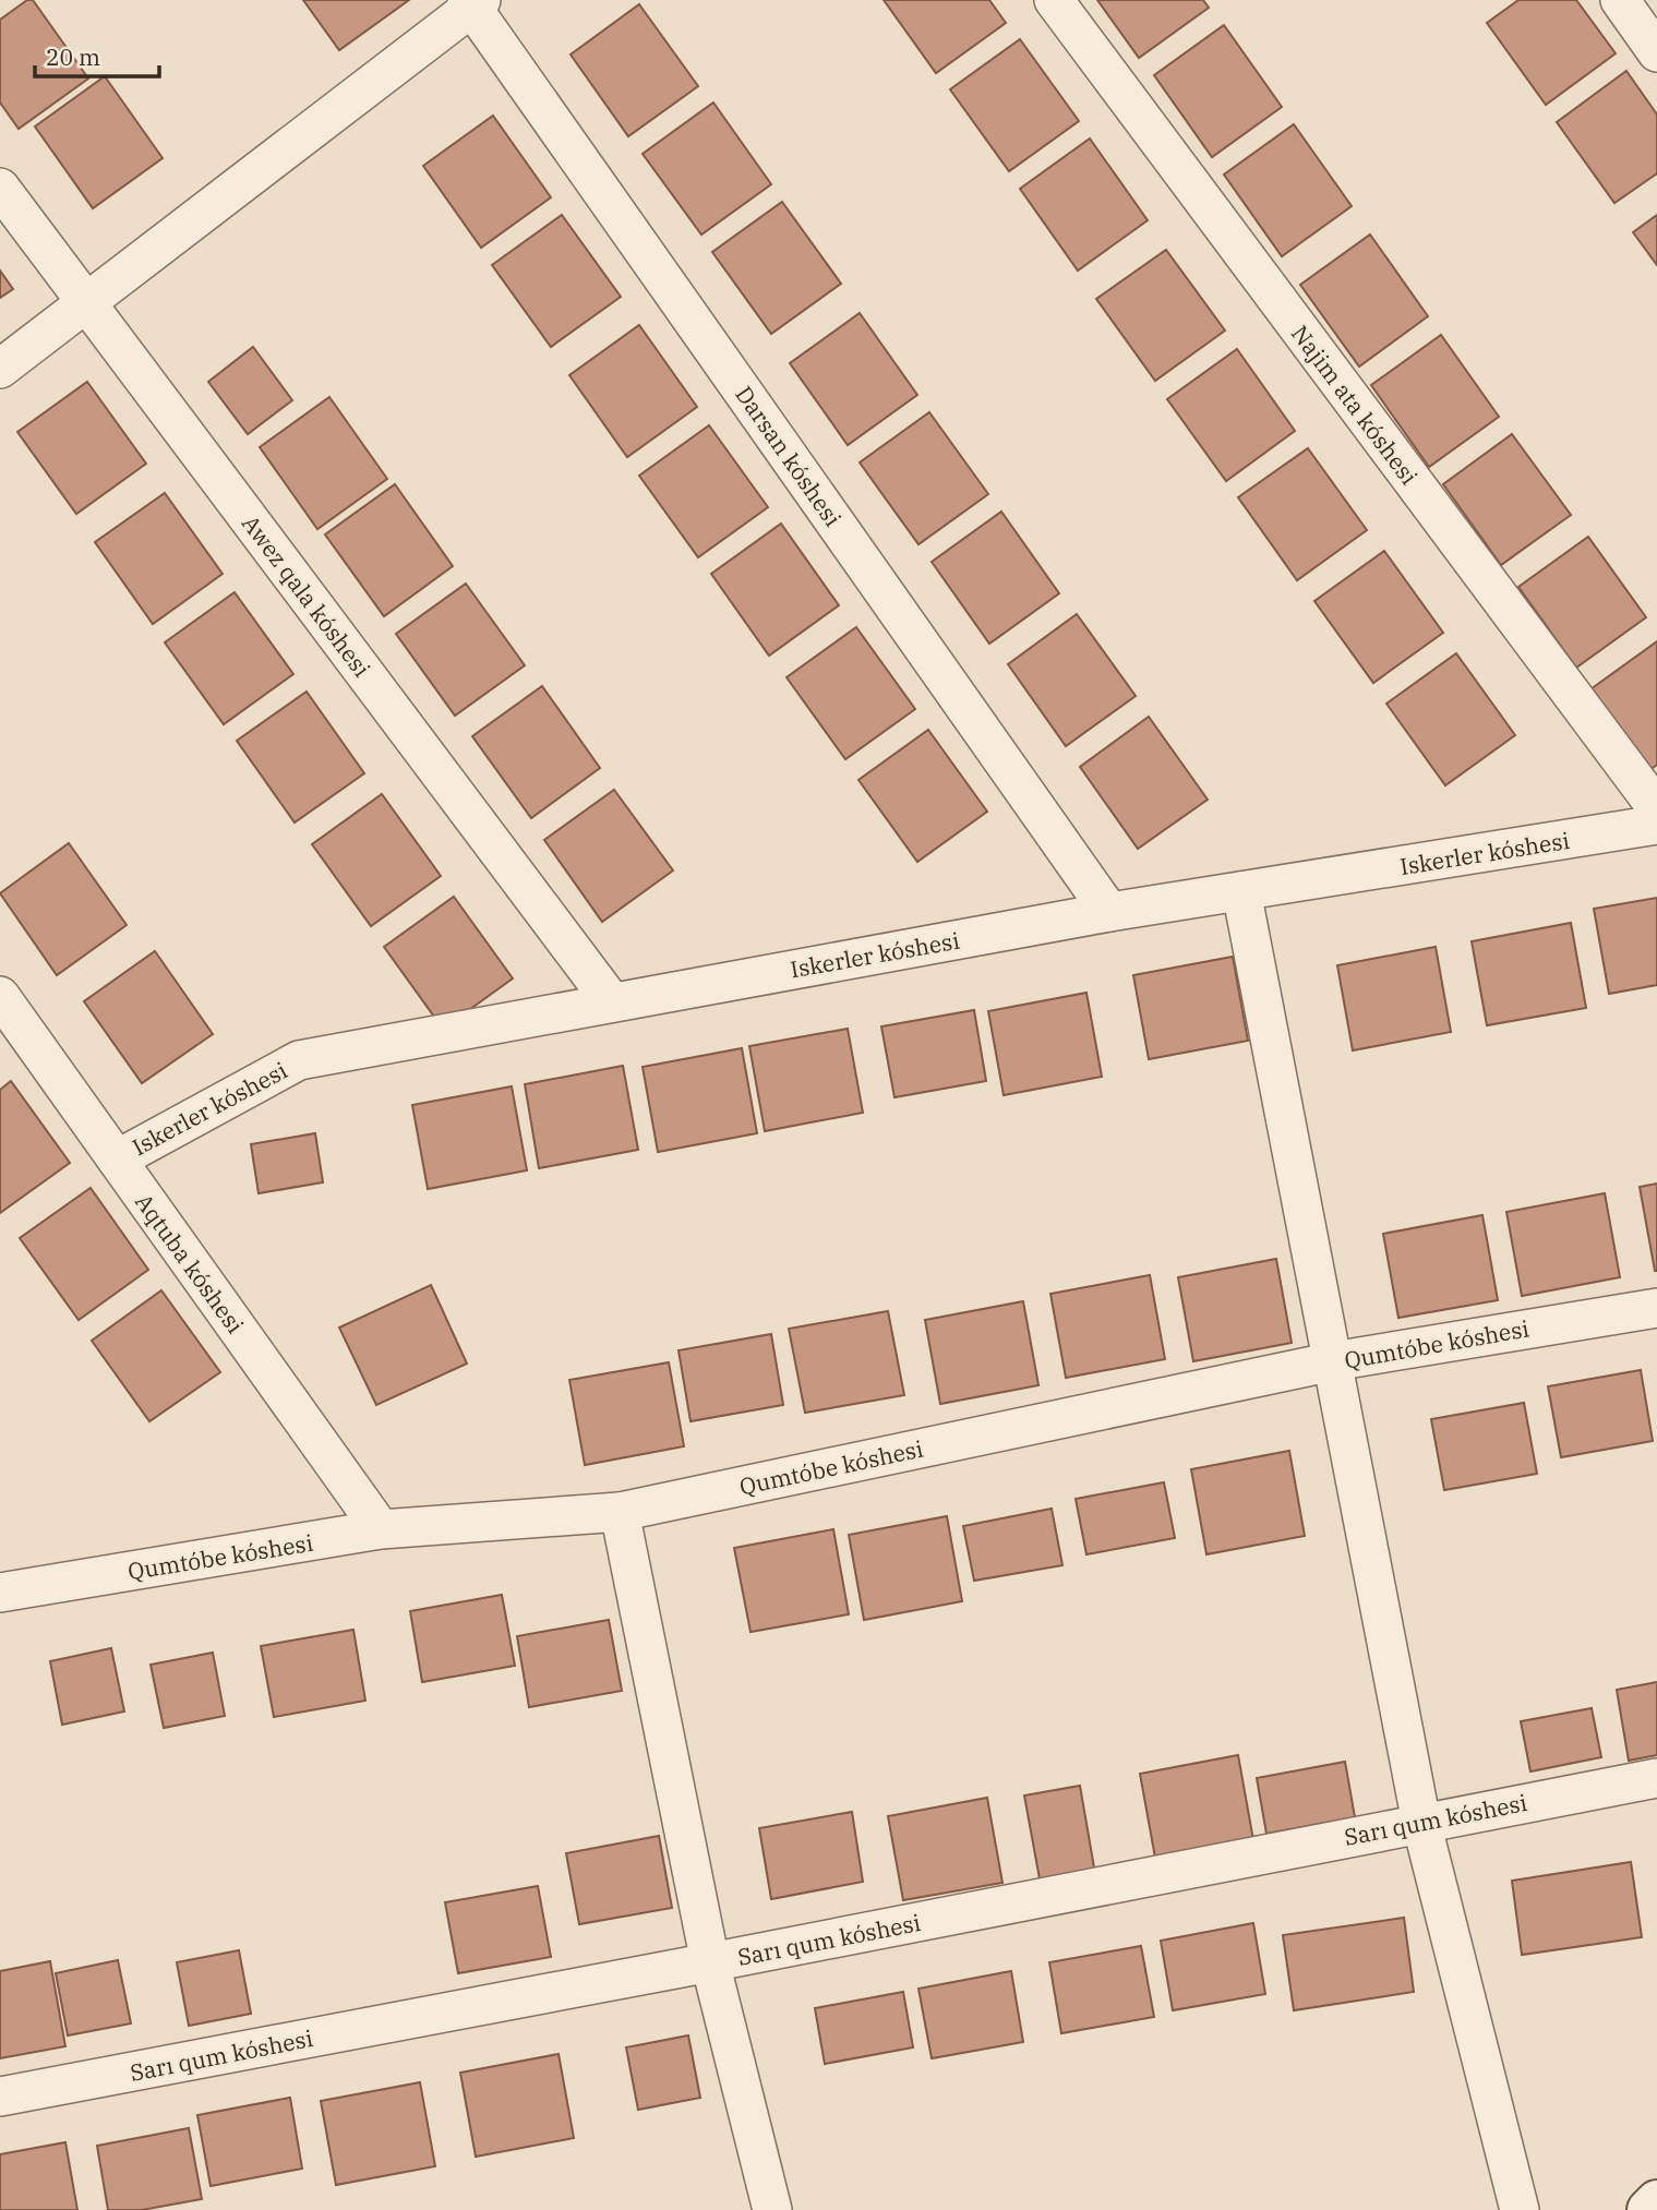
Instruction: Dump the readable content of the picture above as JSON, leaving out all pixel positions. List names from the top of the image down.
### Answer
{
  "streets": {
    "street": [
      "Najim ata kóshesi",
      "Darsan kóshesi",
      "Awez qala kóshesi",
      "Iskerler kóshesi",
      "Aqtuba kóshesi",
      "Qumtóbe kóshesi",
      "Sarı qum kóshesi"
    ]
  },
  "crossings": [
    ["Darsan kóshesi", "Iskerler kóshesi"],
    ["Awez qala kóshesi", "Iskerler kóshesi"],
    ["Iskerler kóshesi", "Aqtuba kóshesi"],
    ["Aqtuba kóshesi", "Qumtóbe kóshesi"]
  ],
  "scale_bar": "20 m"
}
